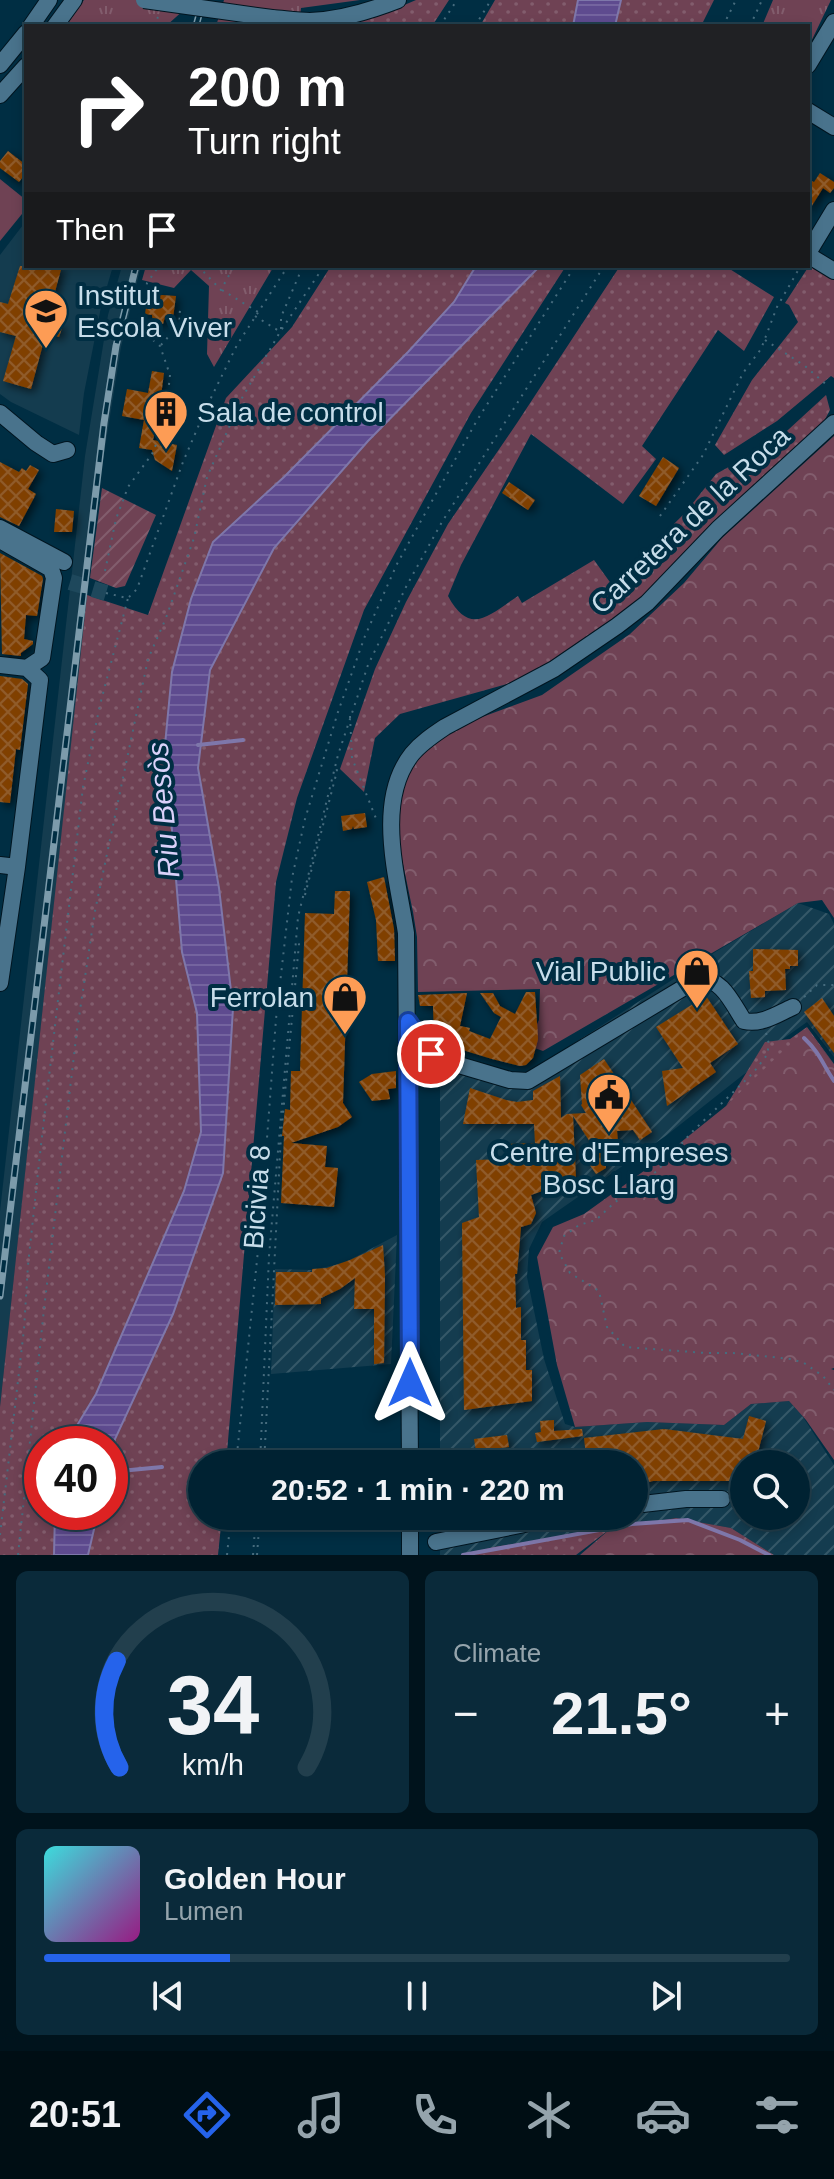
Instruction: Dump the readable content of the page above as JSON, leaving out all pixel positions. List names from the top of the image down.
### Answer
{
  "streets": {
    "street": ["Carretera de la Roca"]
  },
  "water": ["Riu Besòs"],
  "places": {
    "school or university": ["Institut Escola Viver"],
    "building": ["Sala de control"],
    "shop": ["Vial Public", "Ferrolan"],
    "public building": ["Centre d'Empreses Bosc Llarg"]
  },
  "page": {
    "turn": ["200 m", "Turn right"],
    "then": "Then",
    "limit": "40",
    "trip": "20:52 · 1 min · 220 m",
    "tile": "Climate",
    "heat": ["−", "21.5°", "+"],
    "song": ["Golden Hour", "Lumen"],
    "tabs": "20:51",
    "gauge": ["34", "km/h"]
  }
}
